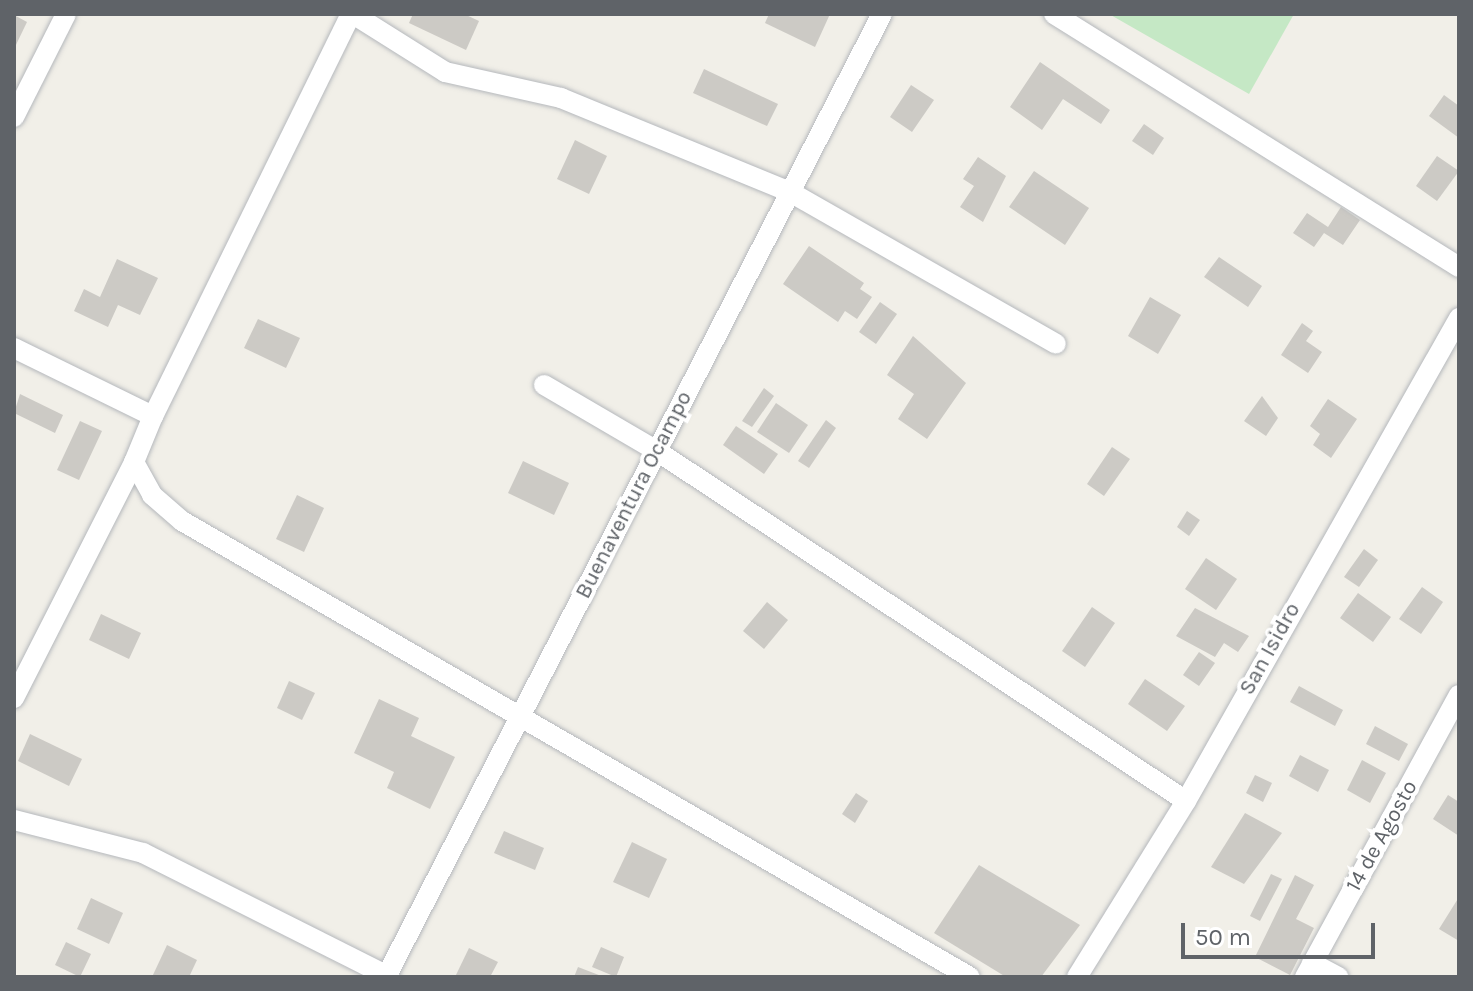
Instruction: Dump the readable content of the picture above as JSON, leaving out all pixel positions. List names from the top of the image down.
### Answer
{
  "streets": {
    "street": ["Buenaventura Ocampo", "San Isidro", "14 de Agosto"]
  },
  "scale_bar": "50 m"
}
